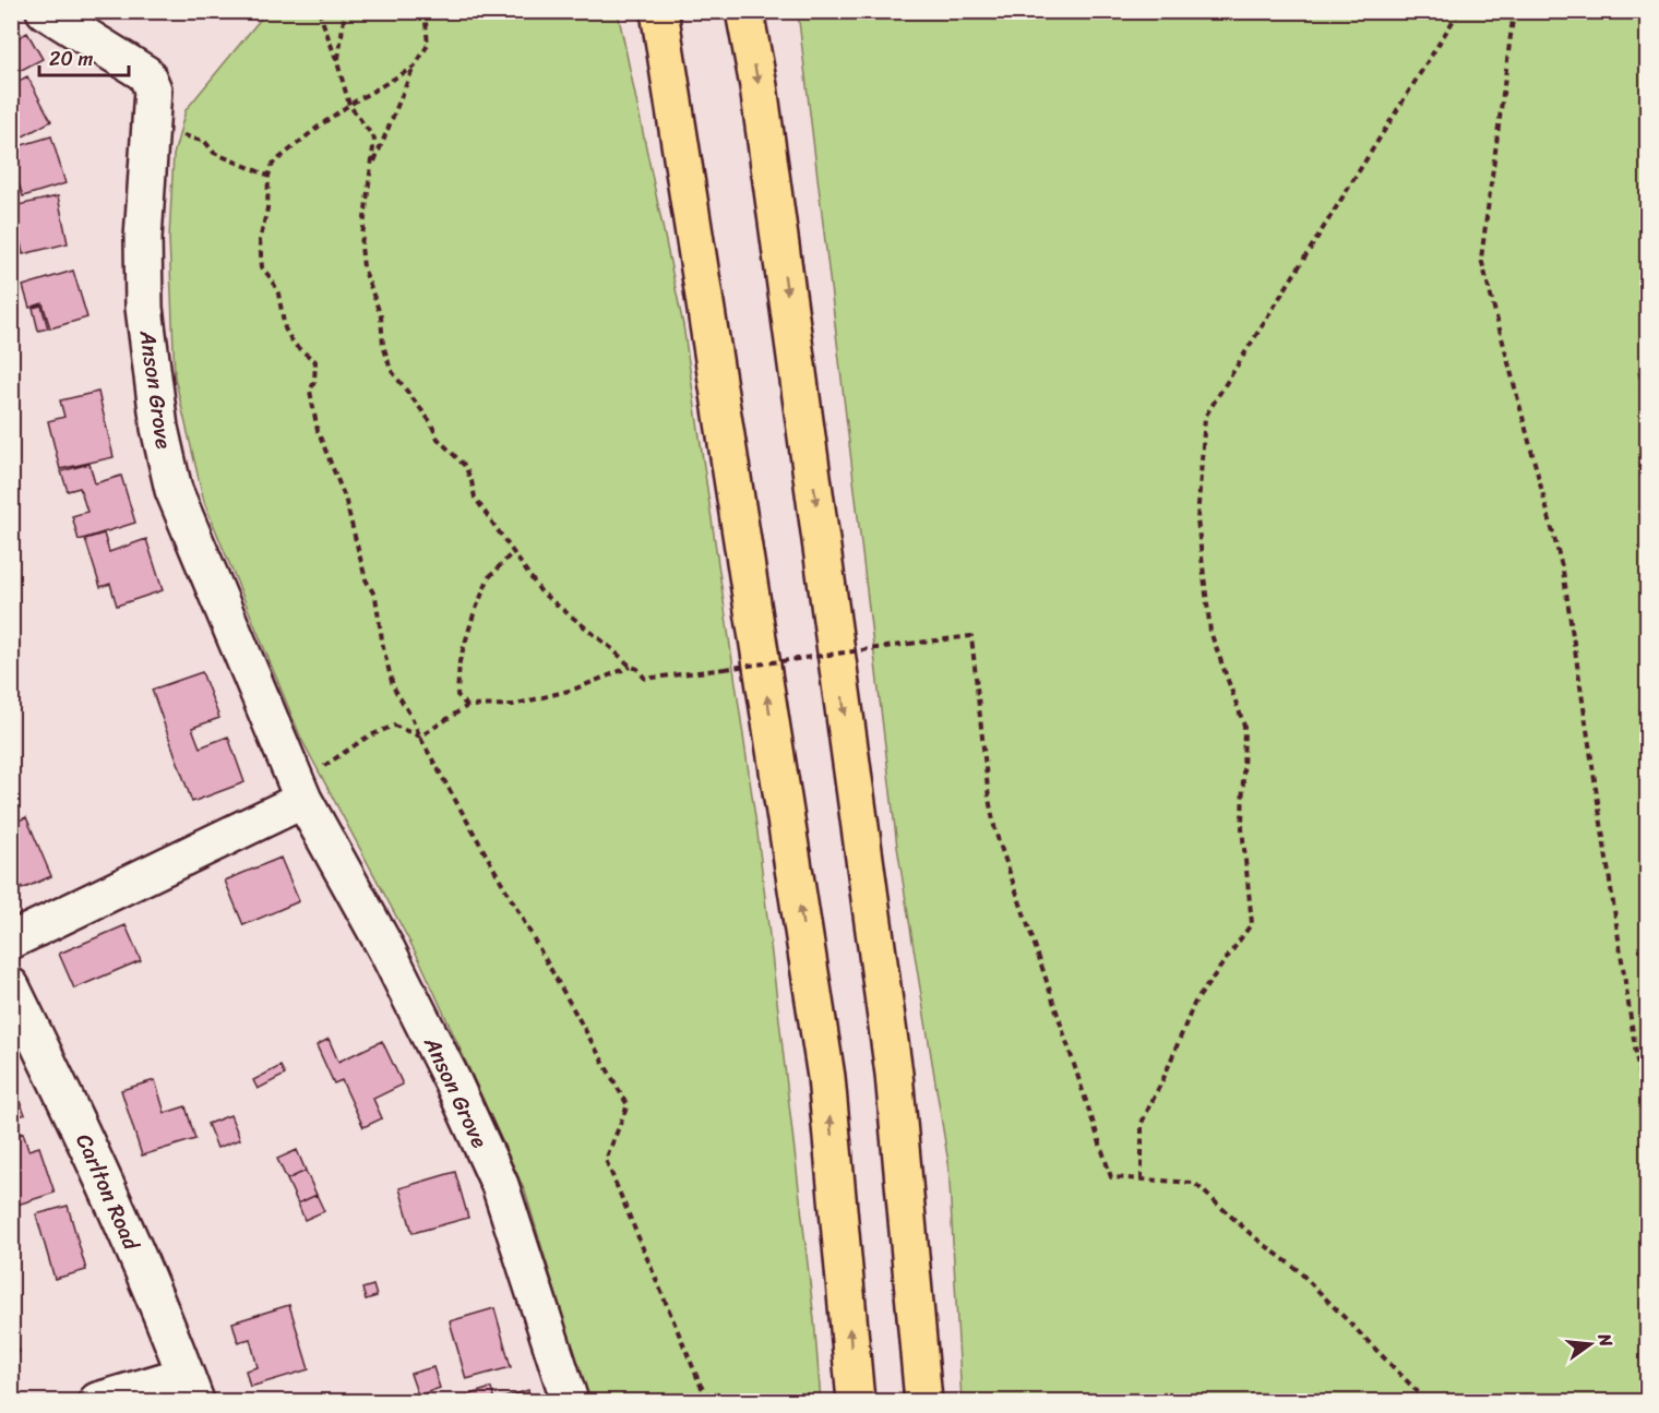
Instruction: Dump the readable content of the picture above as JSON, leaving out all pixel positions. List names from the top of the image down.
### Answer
{
  "streets": {
    "street": ["Anson Grove", "Carlton Road"]
  },
  "scale_bar": "20 m",
  "north": "right"
}
